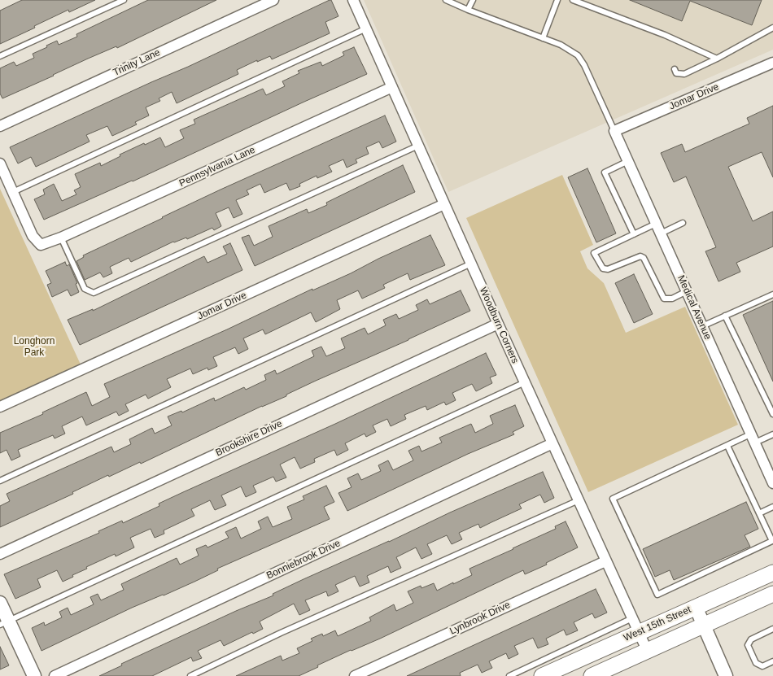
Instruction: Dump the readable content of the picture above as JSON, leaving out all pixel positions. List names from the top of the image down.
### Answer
{
  "streets": {
    "main road": ["West 15th Street"],
    "street": [
      "Trinity Lane",
      "Jomar Drive",
      "Pennsylvania Lane",
      "Medical Avenue",
      "Woodburn Corners",
      "Brookshire Drive",
      "Bonniebrook Drive",
      "Lynbrook Drive"
    ]
  },
  "crossings": [
    ["Jomar Drive", "Medical Avenue"],
    ["Jomar Drive", "Woodburn Corners"],
    ["Pennsylvania Lane", "Woodburn Corners"],
    ["Woodburn Corners", "Brookshire Drive"],
    ["Woodburn Corners", "Bonniebrook Drive"],
    ["Woodburn Corners", "Lynbrook Drive"],
    ["Woodburn Corners", "West 15th Street"]
  ],
  "parks": ["Longhorn Park"]
}
